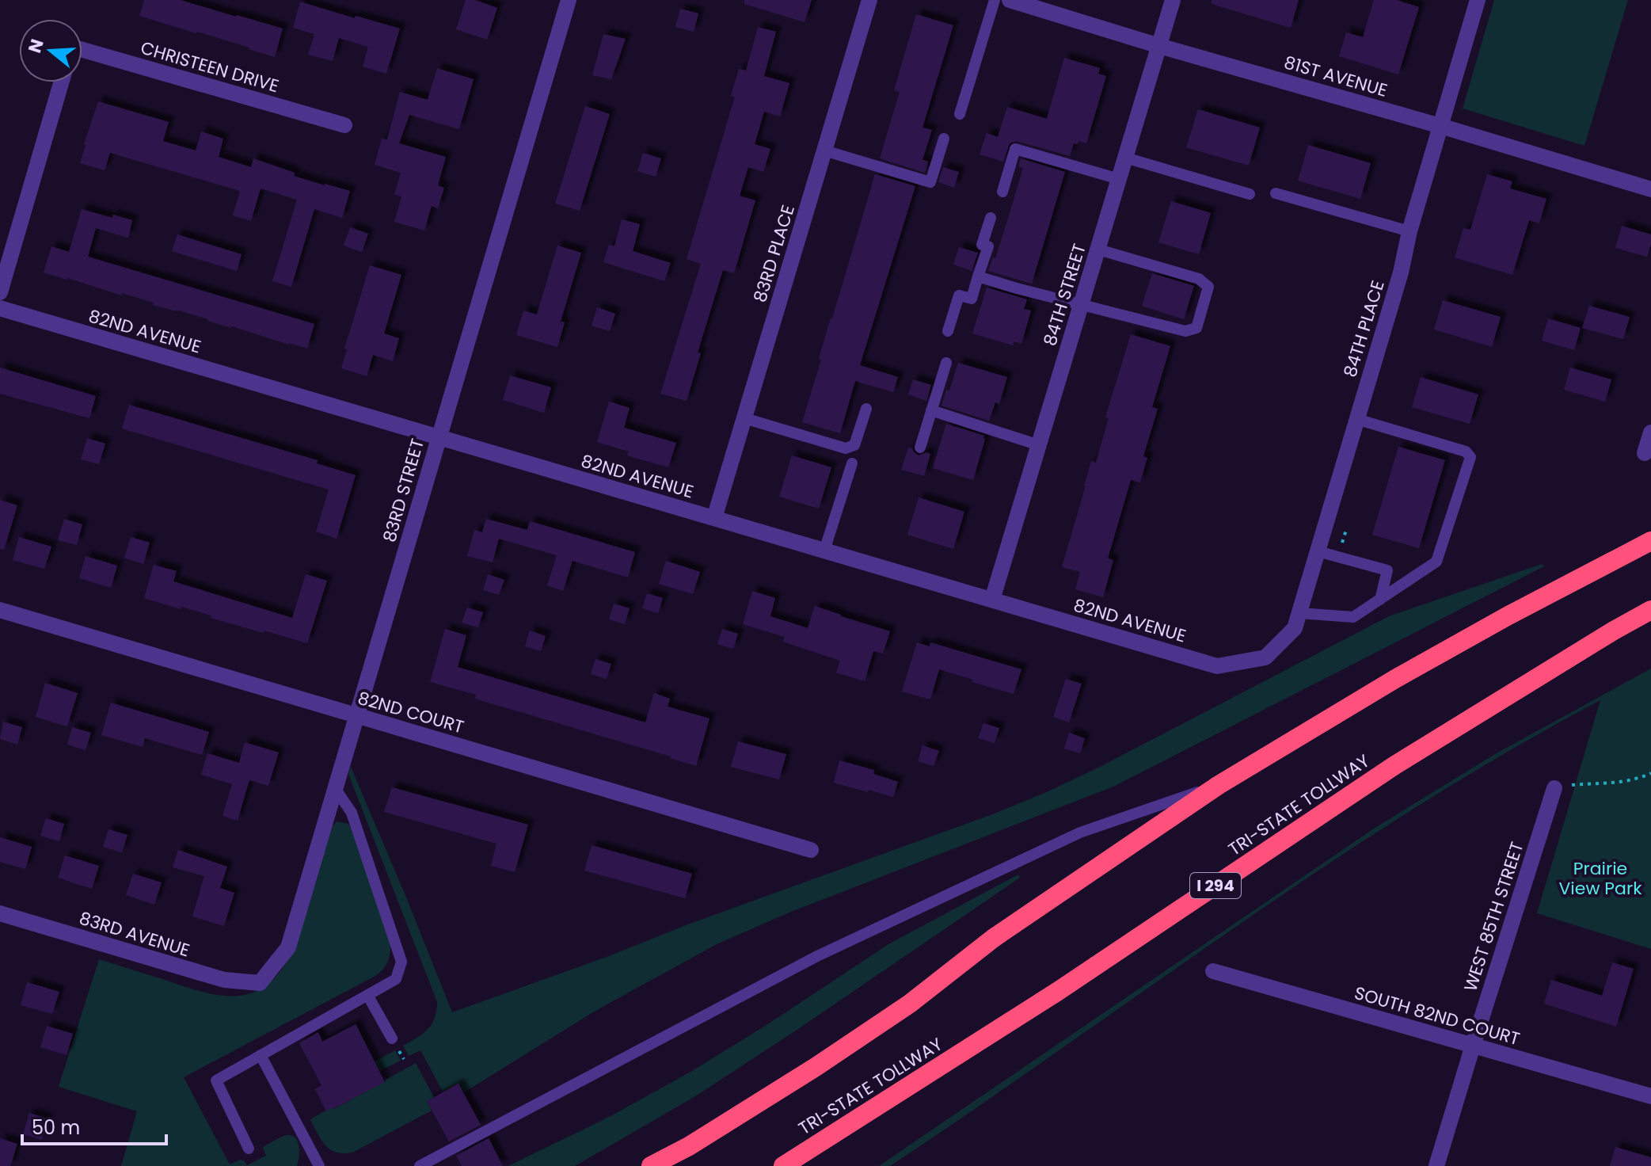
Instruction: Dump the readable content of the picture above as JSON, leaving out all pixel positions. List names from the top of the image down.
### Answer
{
  "streets": {
    "highway": ["TRI-STATE TOLLWAY", "I 294"],
    "street": [
      "CHRISTEEN DRIVE",
      "81ST AVENUE",
      "83RD PLACE",
      "84TH STREET",
      "84TH PLACE",
      "82ND AVENUE",
      "83RD STREET",
      "82ND COURT",
      "WEST 85TH STREET",
      "83RD AVENUE",
      "SOUTH 82ND COURT"
    ]
  },
  "crossings": [
    ["81ST AVENUE", "84TH STREET"],
    ["81ST AVENUE", "84TH PLACE"],
    ["83RD PLACE", "82ND AVENUE"],
    ["84TH STREET", "82ND AVENUE"],
    ["84TH PLACE", "82ND AVENUE"],
    ["82ND AVENUE", "83RD STREET"],
    ["83RD STREET", "82ND COURT"],
    ["83RD STREET", "83RD AVENUE"],
    ["WEST 85TH STREET", "SOUTH 82ND COURT"]
  ],
  "parks": ["Prairie View Park"],
  "scale_bar": "50 m",
  "north": "left"
}
